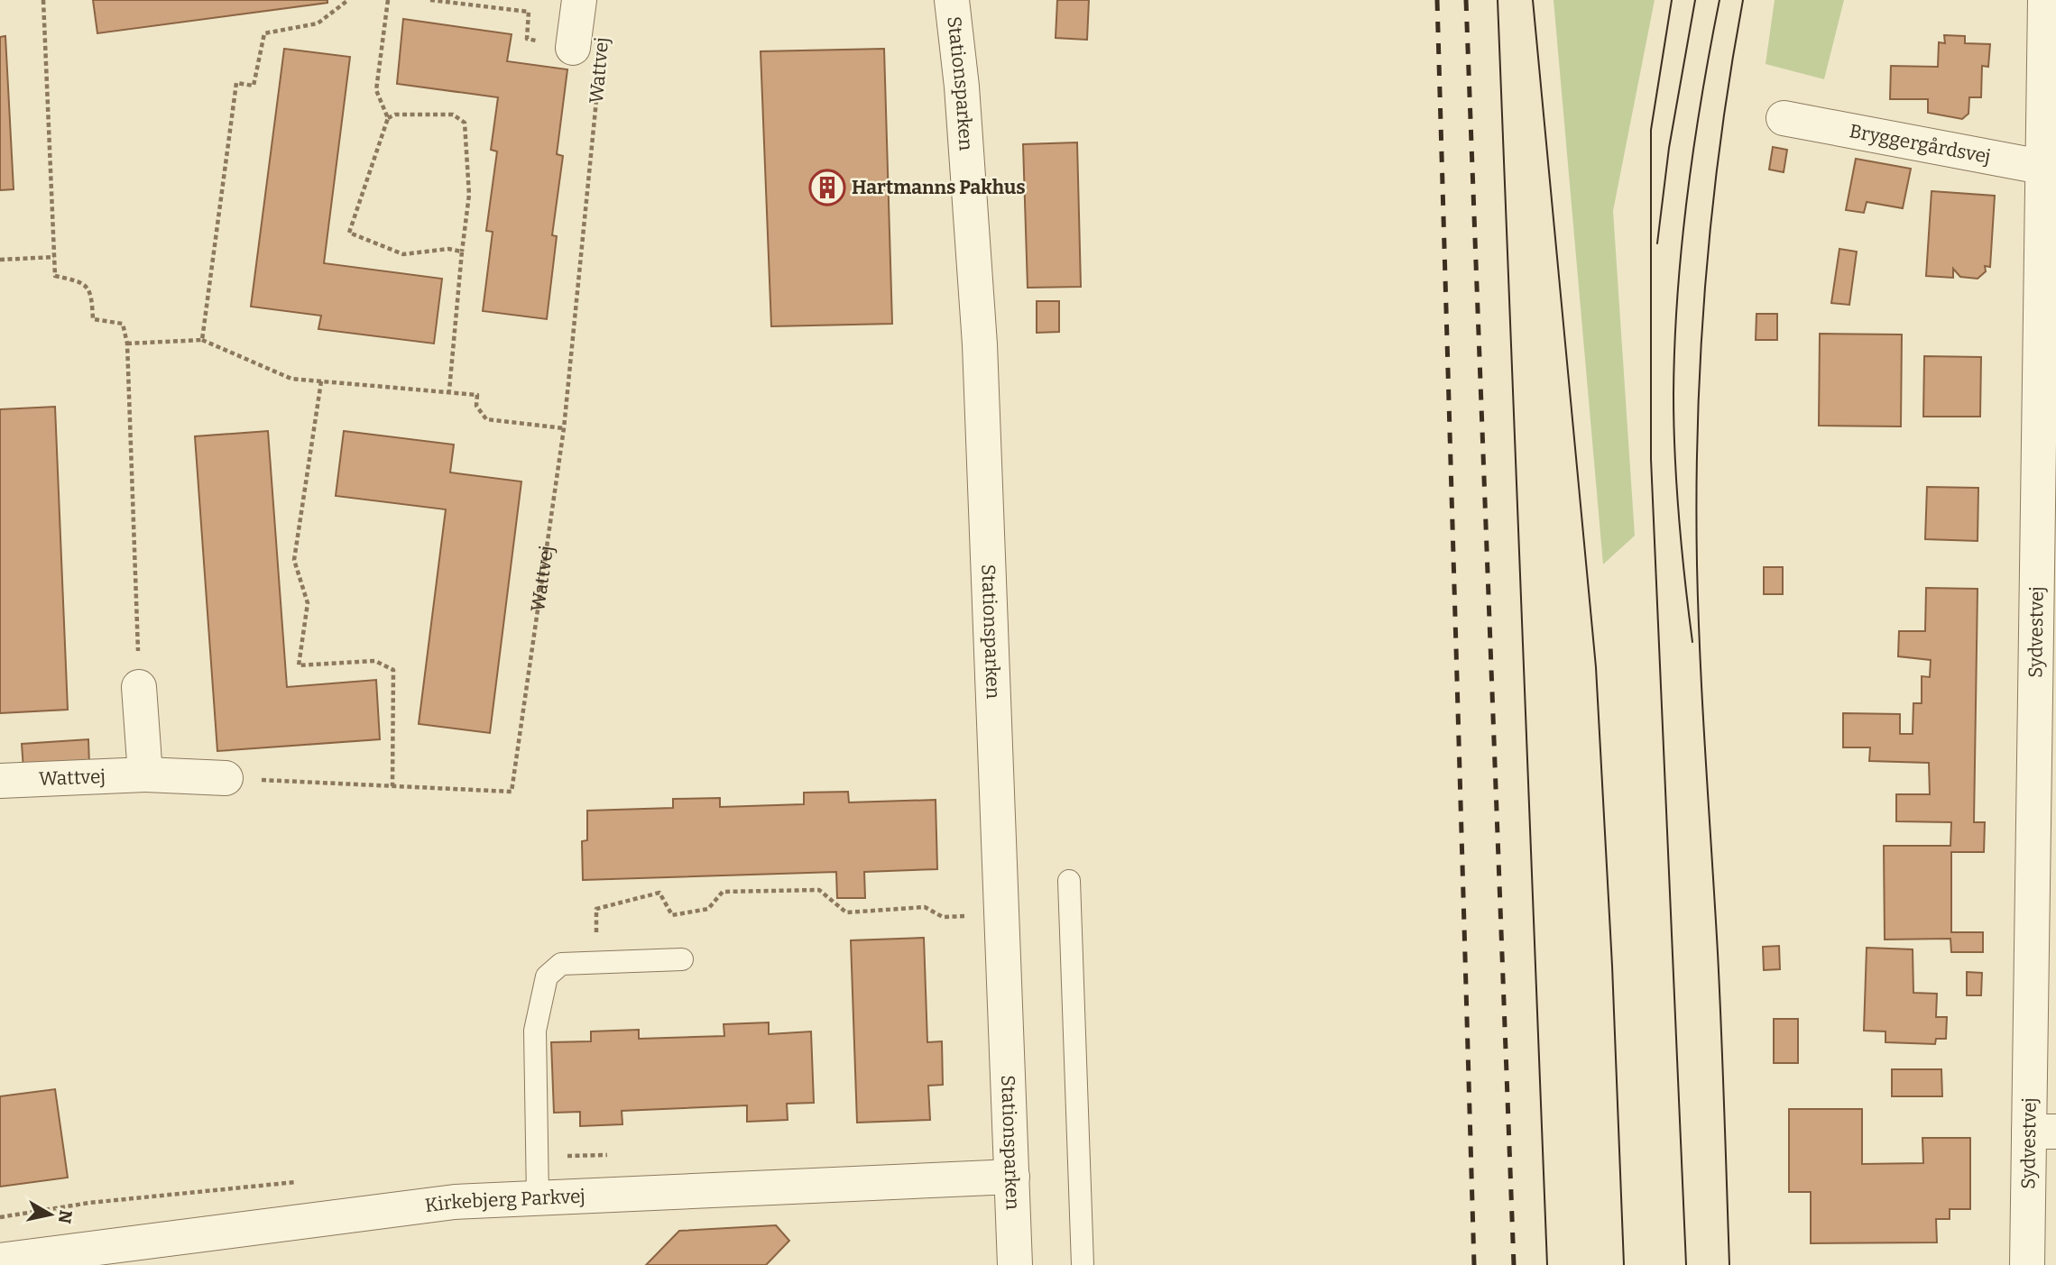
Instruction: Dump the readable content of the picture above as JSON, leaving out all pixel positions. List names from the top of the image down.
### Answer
{
  "streets": {
    "street": [
      "Wattvej",
      "Stationsparken",
      "Bryggergårdsvej",
      "Sydvestvej",
      "Kirkebjerg Parkvej"
    ]
  },
  "crossings": [
    ["Stationsparken", "Kirkebjerg Parkvej"],
    ["Bryggergårdsvej", "Sydvestvej"]
  ],
  "places": {
    "building": ["Hartmanns Pakhus"]
  },
  "north": "right"
}
